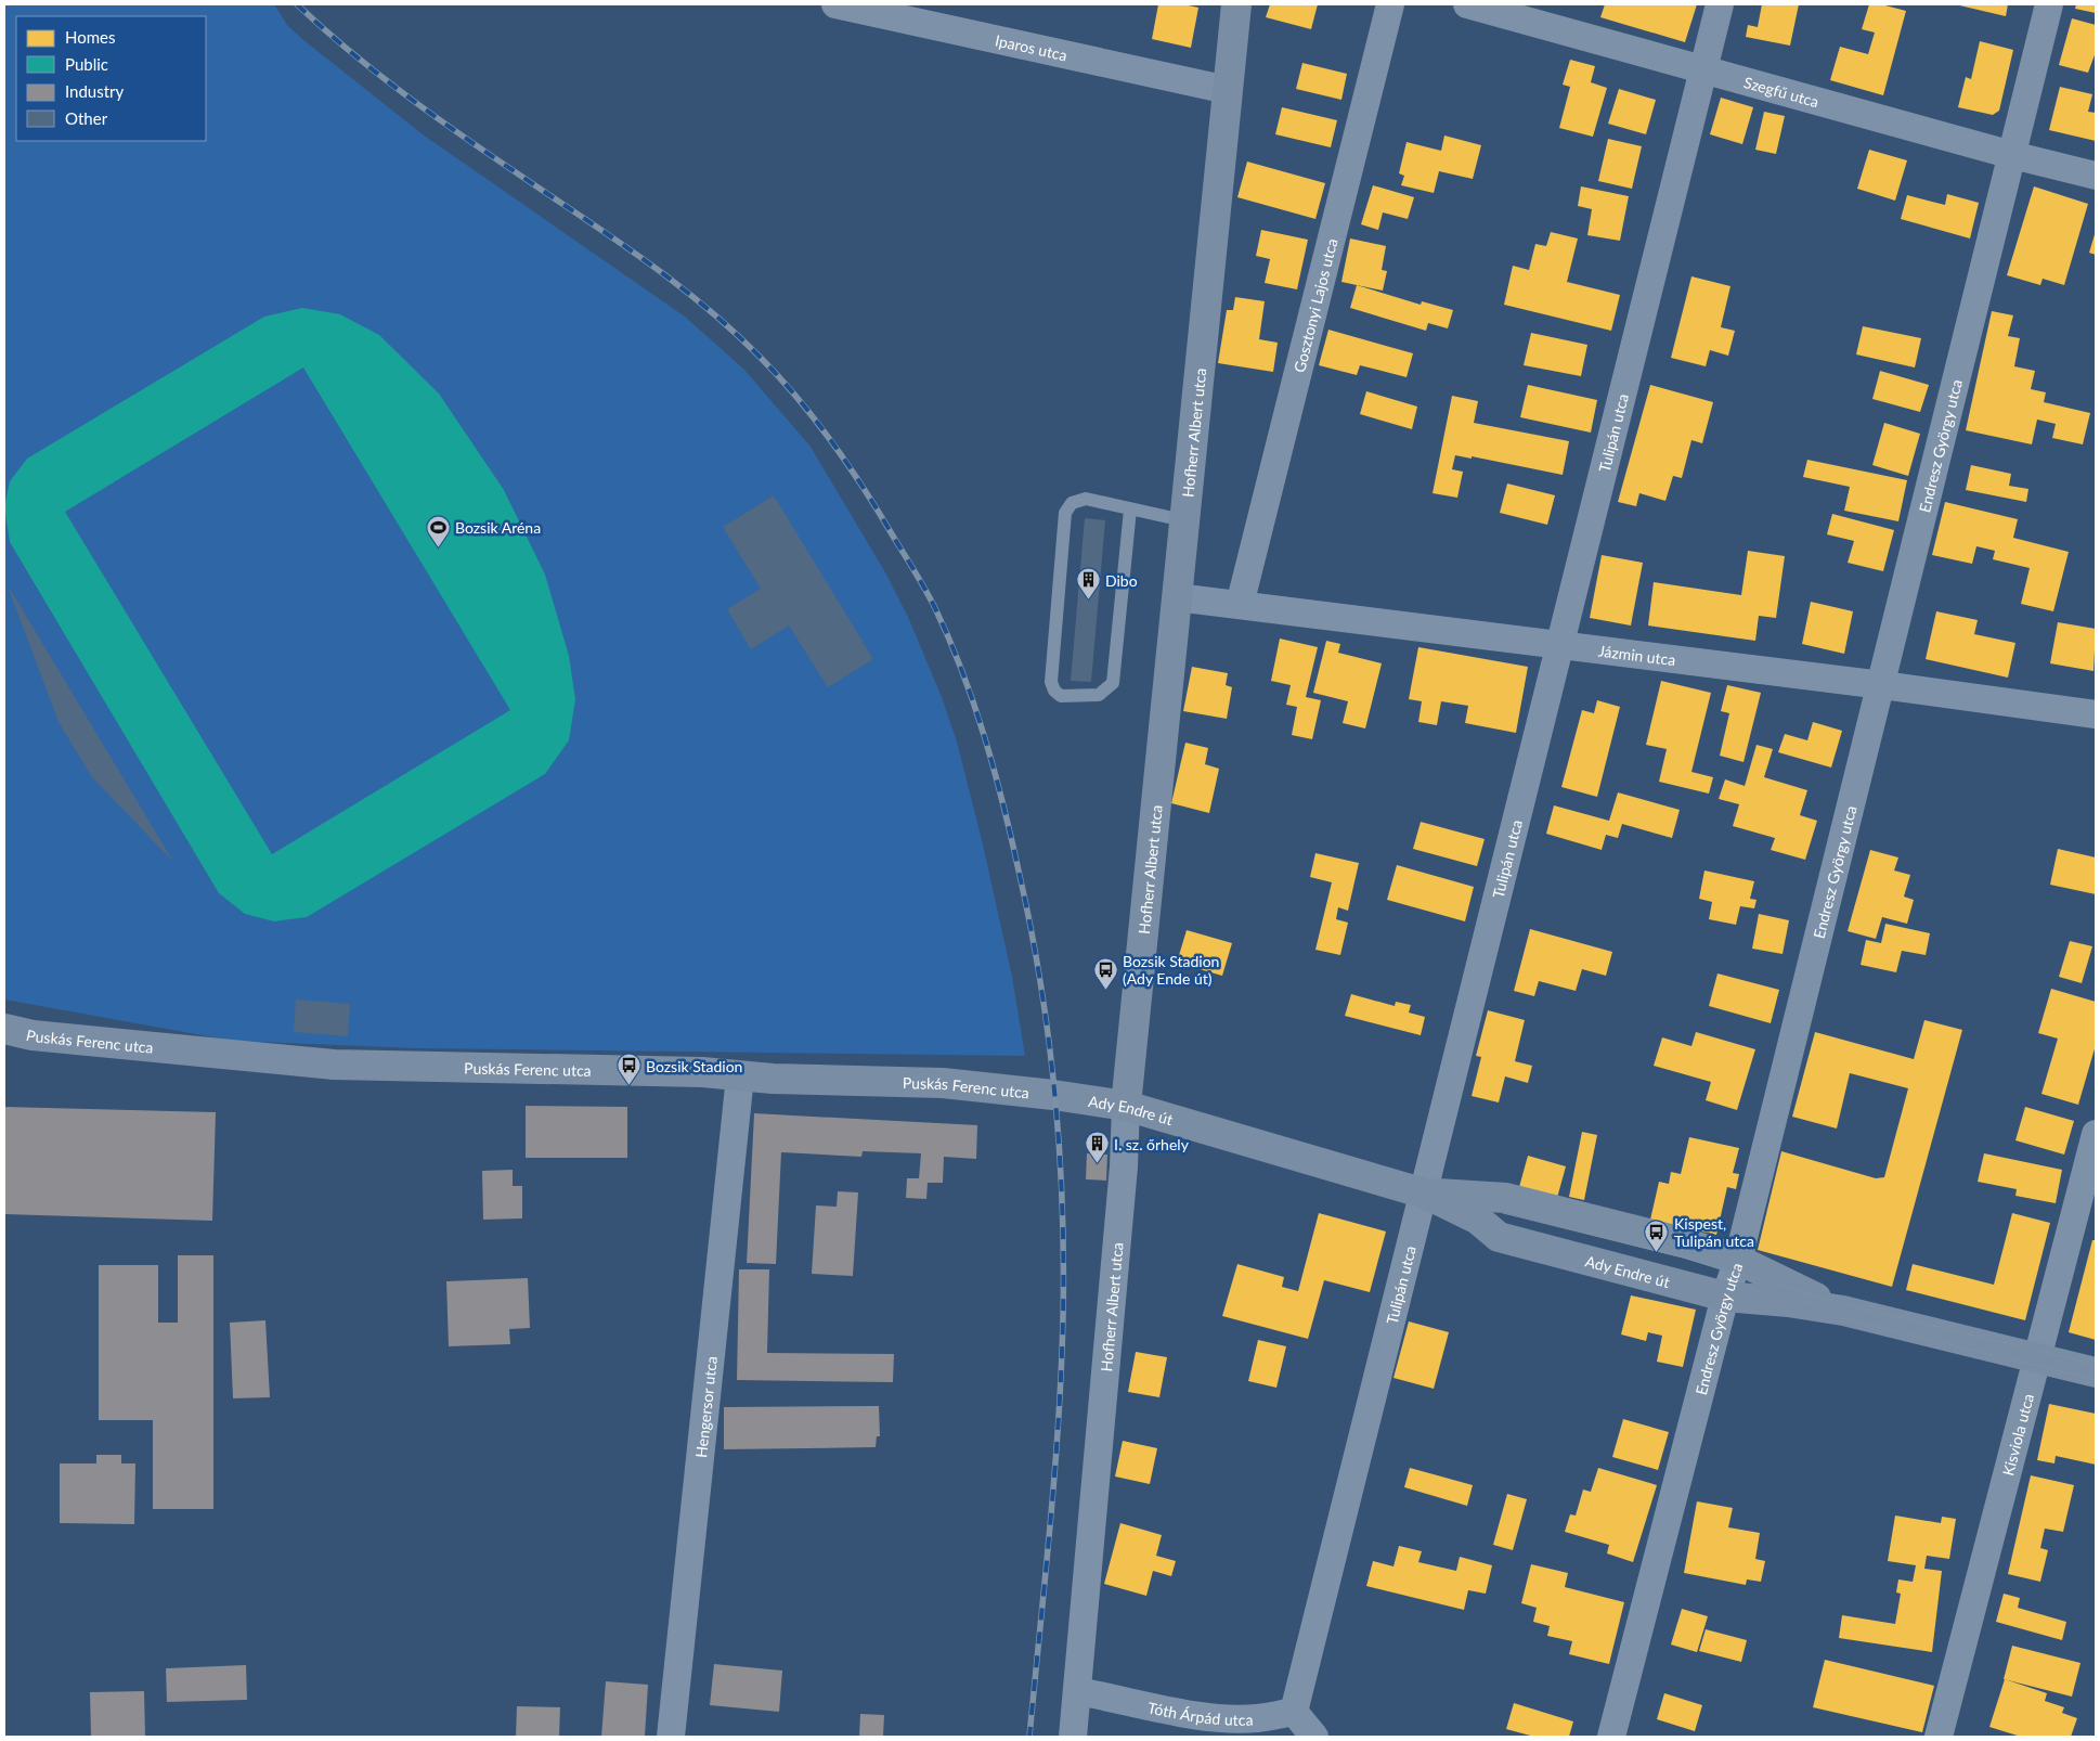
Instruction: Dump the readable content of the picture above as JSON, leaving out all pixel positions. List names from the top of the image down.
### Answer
{
  "streets": {
    "street": [
      "Iparos utca",
      "Szegfű utca",
      "Gosztonyi Lajos utca",
      "Tulipán utca",
      "Hofherr Albert utca",
      "Endresz György utca",
      "Jázmin utca",
      "Puskás Ferenc utca",
      "Ady Endre út",
      "Hengersor utca",
      "Kisviola utca",
      "Tóth Árpád utca"
    ]
  },
  "crossings": [
    ["Iparos utca", "Hofherr Albert utca"],
    ["Szegfű utca", "Tulipán utca"],
    ["Szegfű utca", "Endresz György utca"],
    ["Gosztonyi Lajos utca", "Jázmin utca"],
    ["Tulipán utca", "Jázmin utca"],
    ["Tulipán utca", "Ady Endre út"],
    ["Tulipán utca", "Tóth Árpád utca"],
    ["Hofherr Albert utca", "Jázmin utca"],
    ["Hofherr Albert utca", "Ady Endre út"],
    ["Hofherr Albert utca", "Tóth Árpád utca"],
    ["Endresz György utca", "Jázmin utca"],
    ["Endresz György utca", "Ady Endre út"],
    ["Puskás Ferenc utca", "Ady Endre út"],
    ["Puskás Ferenc utca", "Hengersor utca"],
    ["Ady Endre út", "Kisviola utca"]
  ],
  "places": {
    "sports": ["Bozsik Aréna"],
    "building": ["Dibo", "I. sz. őrhely"],
    "bus stop": ["Bozsik Stadion (Ady Ende út)", "Bozsik Stadion", "Kispest, Tulipán utca"]
  },
  "legend": [
    "Homes",
    "Public",
    "Industry",
    "Other"
  ]
}
